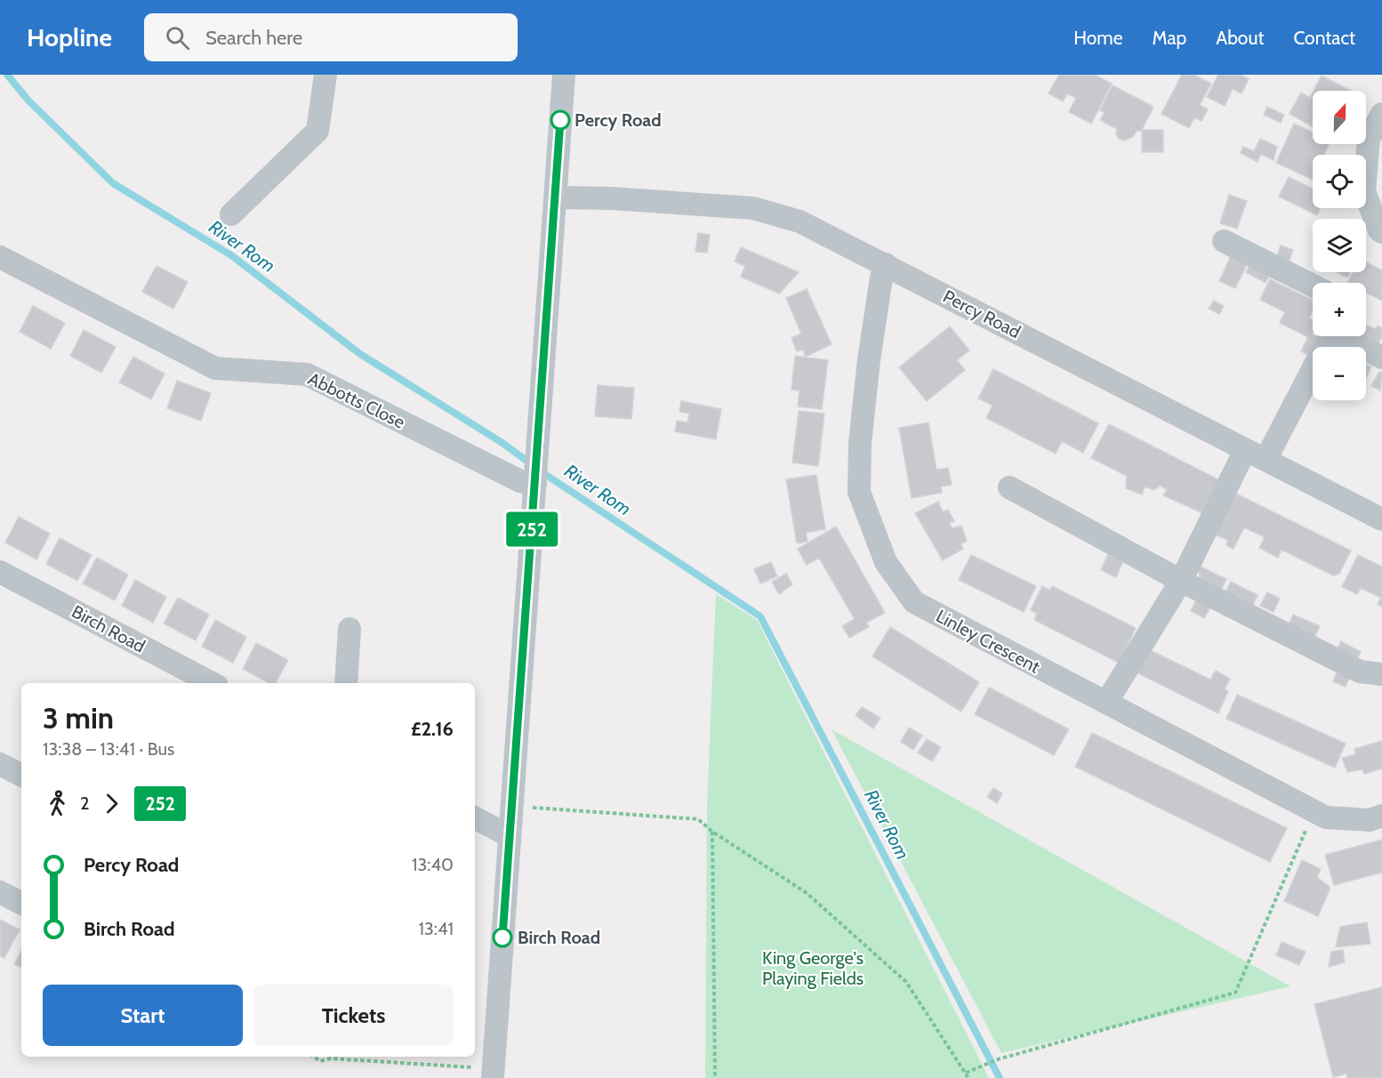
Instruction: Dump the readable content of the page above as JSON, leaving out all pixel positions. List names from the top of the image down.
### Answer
{
  "streets": {
    "street": [
      "Percy Road",
      "Abbotts Close",
      "Birch Road",
      "Linley Crescent"
    ]
  },
  "crossings": [
    ["Percy Road", "Linley Crescent"]
  ],
  "water": ["River Rom"],
  "parks": ["King George's Playing Fields"],
  "places": ["Percy Road", "Birch Road"],
  "lines": ["bus line 252"],
  "north": "top",
  "page": {
    "header": "Hopline",
    "search": "Search here",
    "nav": [
      "Home",
      "Map",
      "About",
      "Contact"
    ],
    "on_map": "252",
    "map_buttons": ["+", "−"],
    "heading": ["3 min", "13:38 – 13:41 · Bus", "£2.16"],
    "legs": ["2", "252"],
    "list": [
      {
        "name": "Percy Road",
        "value": "13:40"
      },
      {
        "name": "Birch Road",
        "value": "13:41"
      }
    ],
    "buttons": ["Start", "Tickets"]
  }
}
